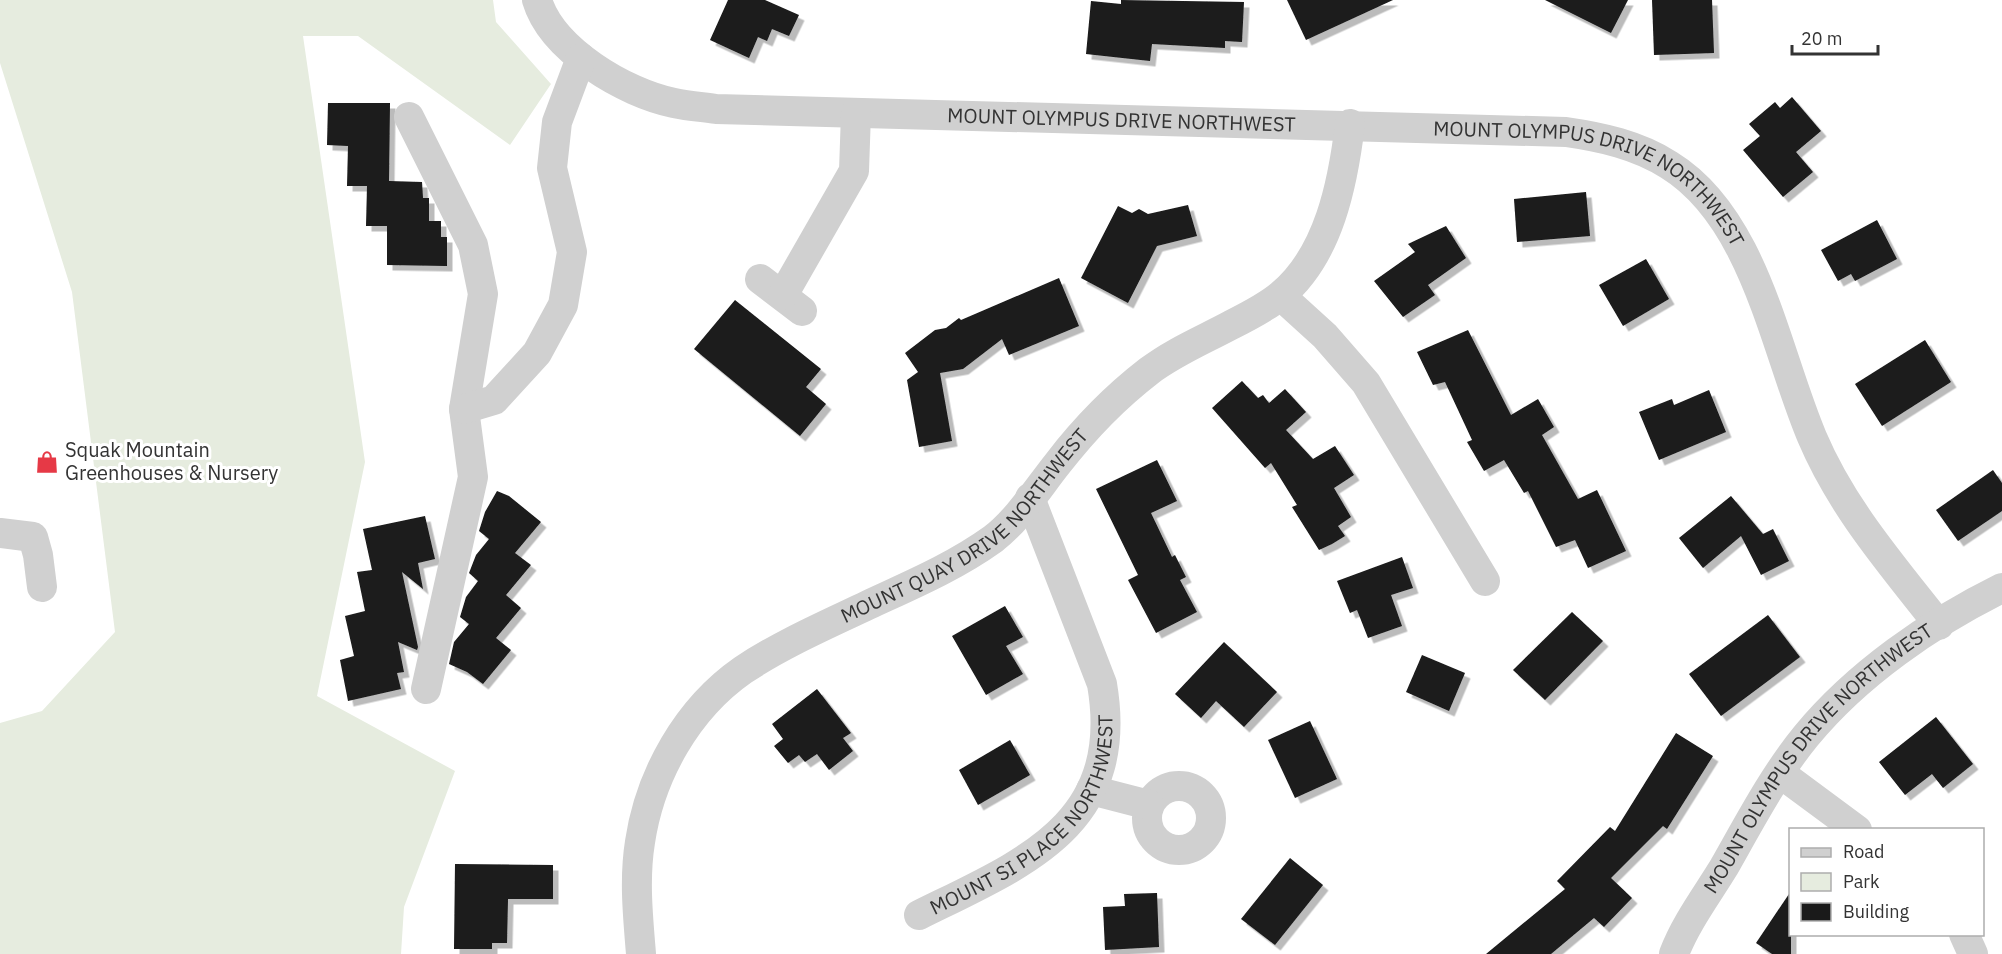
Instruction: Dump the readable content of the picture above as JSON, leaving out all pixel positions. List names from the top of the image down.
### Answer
{
  "streets": {
    "street": ["MOUNT OLYMPUS DRIVE NORTHWEST", "MOUNT QUAY DRIVE NORTHWEST", "MOUNT SI PLACE NORTHWEST"]
  },
  "crossings": [
    ["MOUNT OLYMPUS DRIVE NORTHWEST", "MOUNT QUAY DRIVE NORTHWEST"],
    ["MOUNT QUAY DRIVE NORTHWEST", "MOUNT SI PLACE NORTHWEST"]
  ],
  "places": {
    "shop": ["Squak Mountain Greenhouses & Nursery"]
  },
  "legend": ["Road", "Park", "Building"],
  "scale_bar": "20 m"
}
